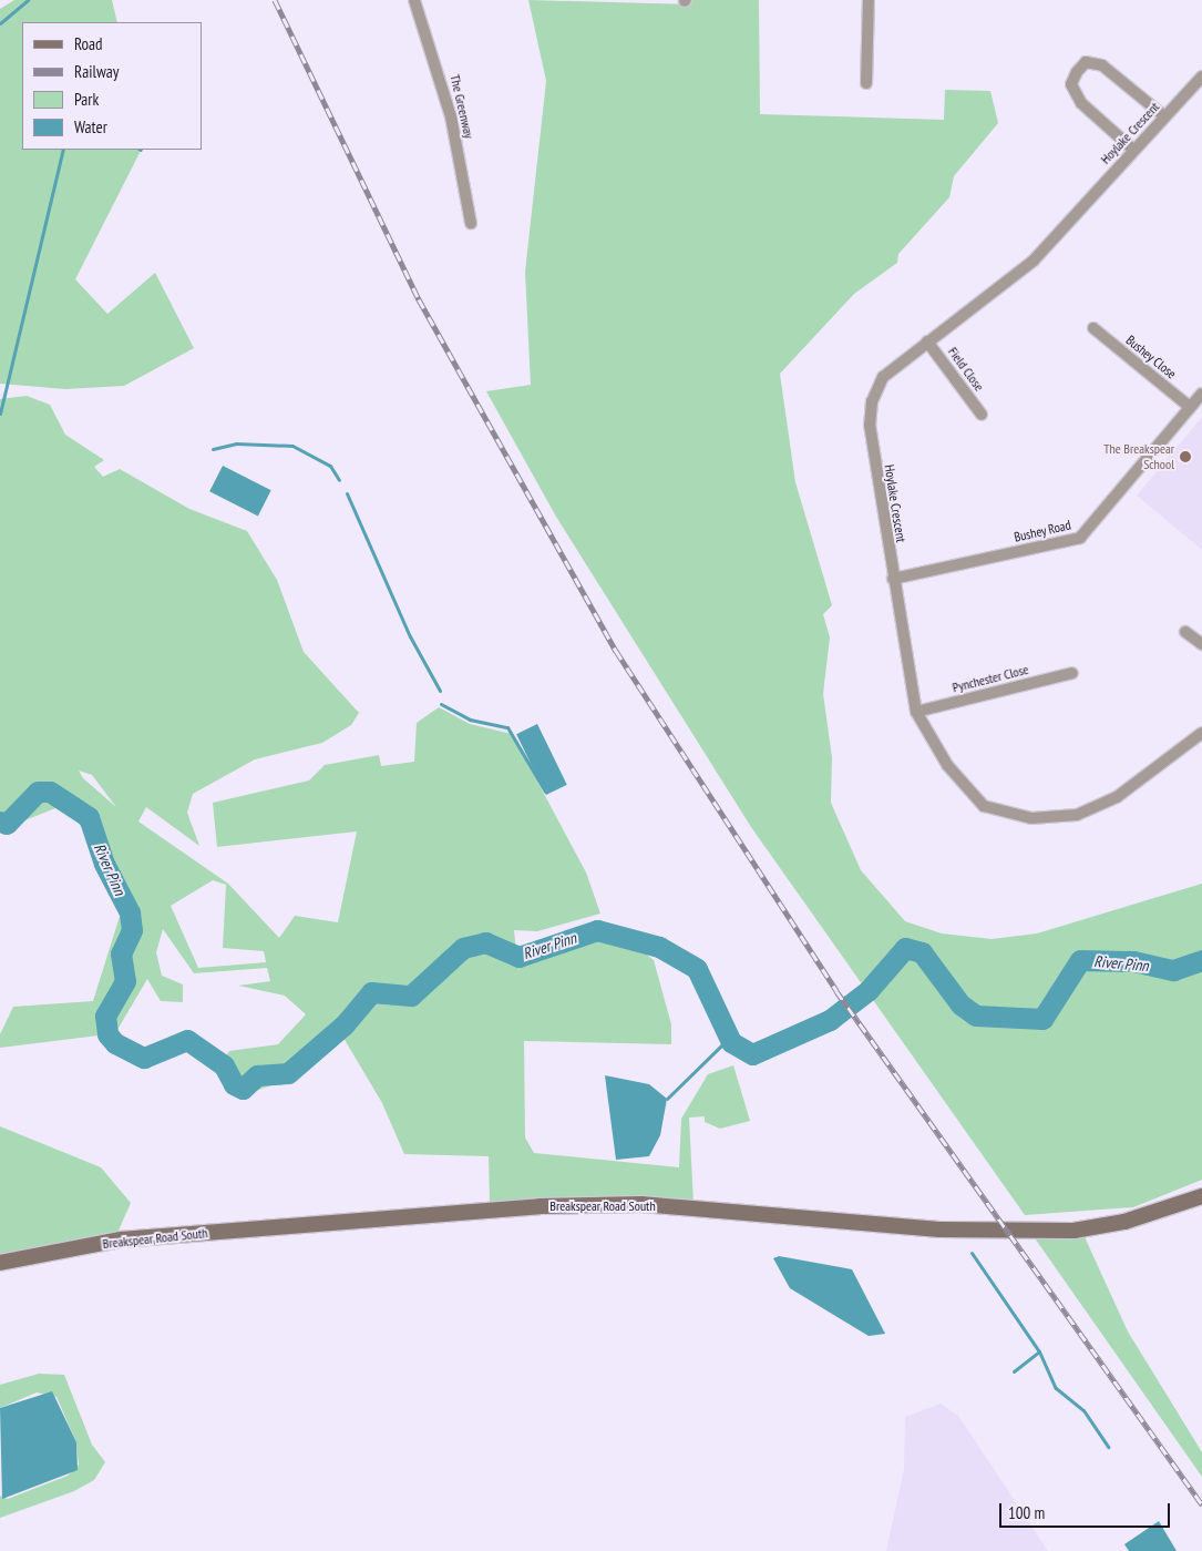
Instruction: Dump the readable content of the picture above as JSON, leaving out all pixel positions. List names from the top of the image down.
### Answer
{
  "streets": {
    "street": [
      "The Greenway",
      "Hoylake Crescent",
      "Bushey Close",
      "Field Close",
      "Bushey Road",
      "Pynchester Close",
      "Breakspear Road South"
    ]
  },
  "crossings": [
    ["Hoylake Crescent", "Field Close"],
    ["Hoylake Crescent", "Bushey Road"],
    ["Hoylake Crescent", "Pynchester Close"],
    ["Bushey Close", "Bushey Road"]
  ],
  "water": ["River Pinn"],
  "places": ["The Breakspear School"],
  "legend": [
    "Road",
    "Railway",
    "Park",
    "Water"
  ],
  "scale_bar": "100 m"
}
